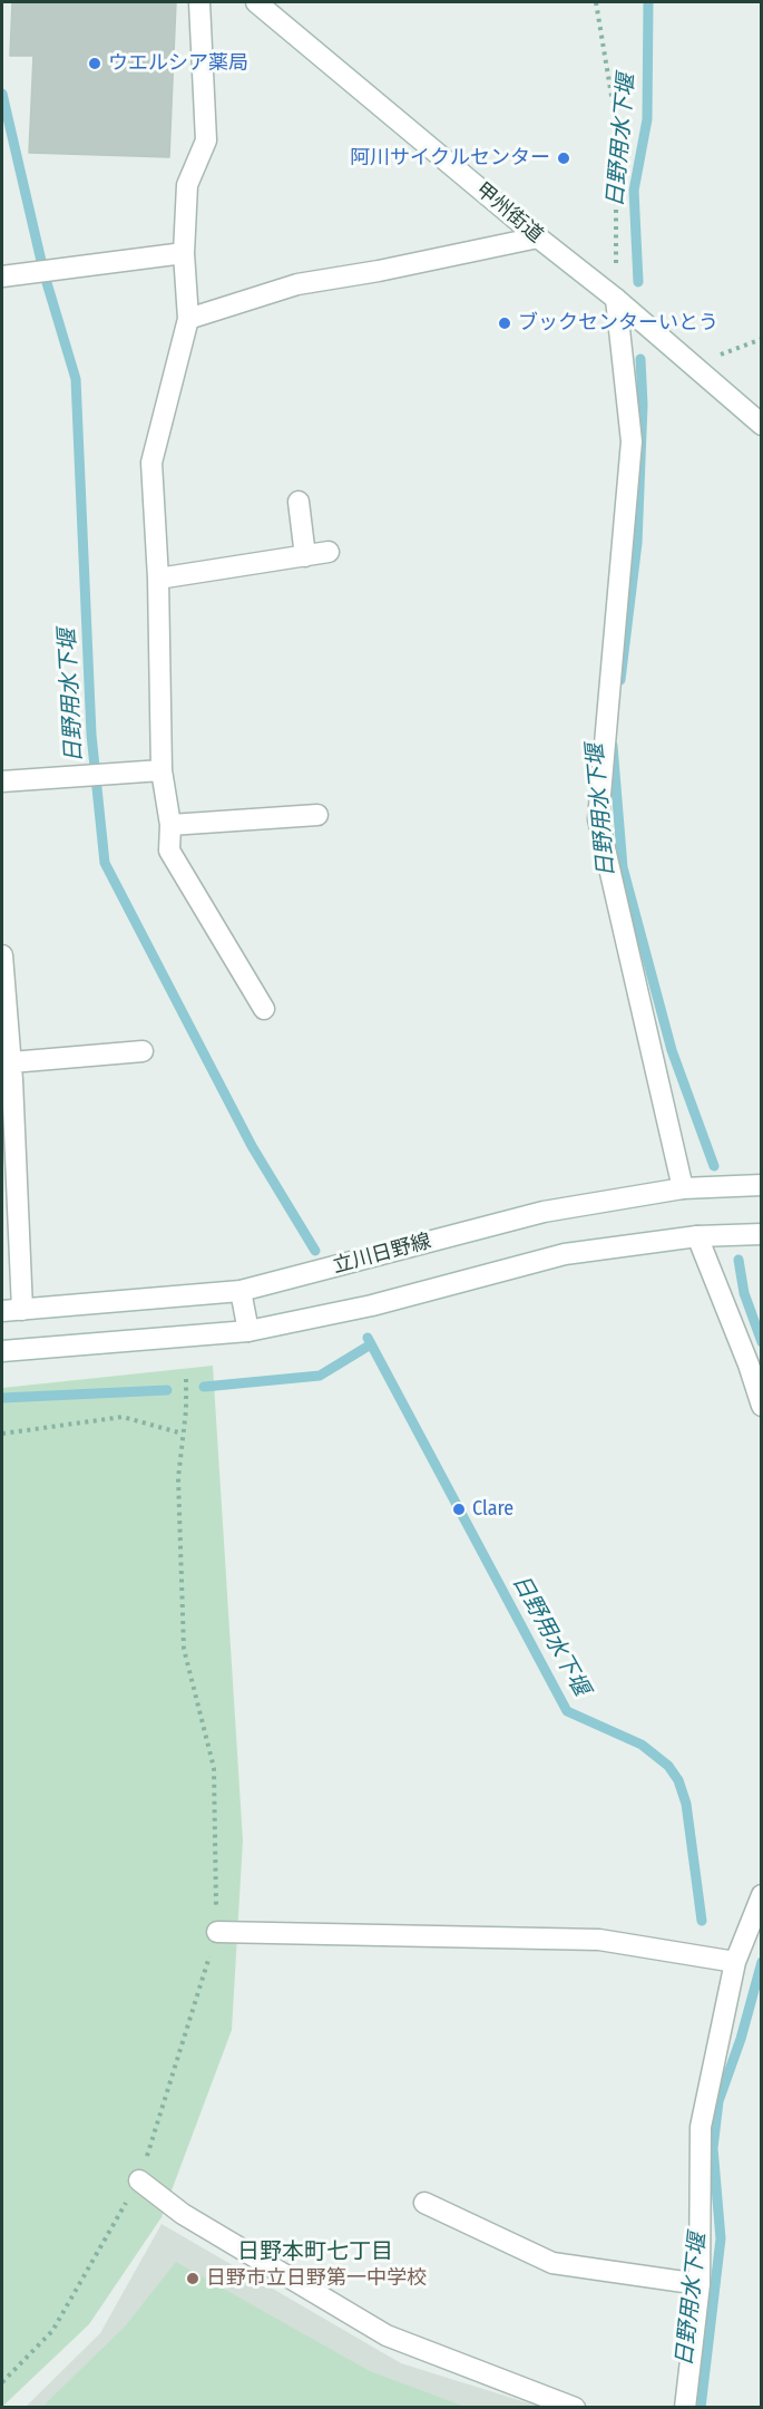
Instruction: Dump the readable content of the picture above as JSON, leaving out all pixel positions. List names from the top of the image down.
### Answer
{
  "streets": {
    "street": ["甲州街道", "立川日野線"]
  },
  "districts": ["日野本町七丁目"],
  "water": ["日野用水下堰"],
  "places": [
    "ウエルシア薬局",
    "阿川サイクルセンター",
    "ブックセンターいとう",
    "Clare",
    "日野市立日野第一中学校"
  ]
}
